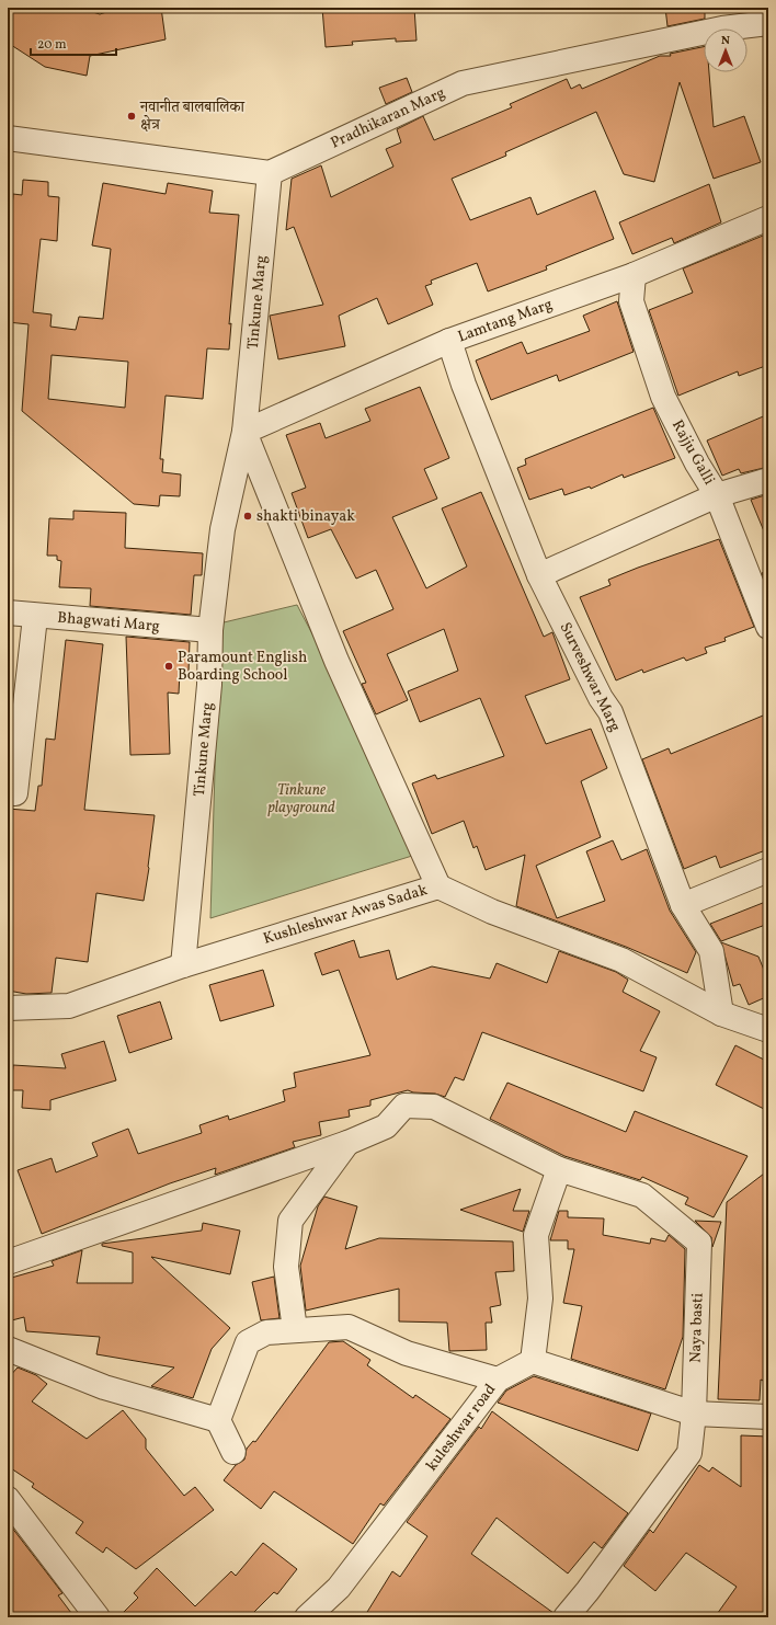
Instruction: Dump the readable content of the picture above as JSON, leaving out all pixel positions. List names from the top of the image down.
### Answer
{
  "streets": {
    "street": [
      "Pradhikaran Marg",
      "Tinkune Marg",
      "Lamtang Marg",
      "Rajju Galli",
      "Bhagwati Marg",
      "Surveshwar Marg",
      "Kushleshwar Awas Sadak",
      "Naya basti",
      "kuleshwar road"
    ]
  },
  "crossings": [
    ["Pradhikaran Marg", "Tinkune Marg"],
    ["Tinkune Marg", "Lamtang Marg"],
    ["Tinkune Marg", "Bhagwati Marg"],
    ["Tinkune Marg", "Kushleshwar Awas Sadak"],
    ["Lamtang Marg", "Rajju Galli"],
    ["Lamtang Marg", "Surveshwar Marg"],
    ["Surveshwar Marg", "Kushleshwar Awas Sadak"]
  ],
  "parks": ["Tinkune playground"],
  "places": ["नवानीत बालबालिका क्षेत्र", "shakti binayak", "Paramount English Boarding School"],
  "scale_bar": "20 m",
  "north": "top"
}
